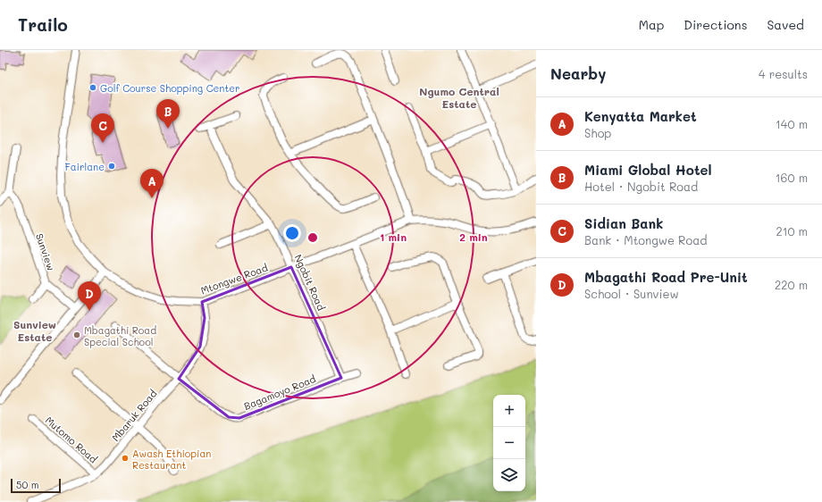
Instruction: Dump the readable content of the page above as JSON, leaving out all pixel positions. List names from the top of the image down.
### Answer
{
  "streets": {
    "street": [
      "Sunview",
      "Mtongwe Road",
      "Ngobit Road",
      "Bagamoyo Road",
      "Mbaruk Road",
      "Mutomo Road"
    ]
  },
  "crossings": [
    ["Mtongwe Road", "Ngobit Road"],
    ["Mtongwe Road", "Mbaruk Road"],
    ["Ngobit Road", "Bagamoyo Road"],
    ["Bagamoyo Road", "Mbaruk Road"],
    ["Mbaruk Road", "Mutomo Road"]
  ],
  "districts": ["Ngumo Central Estate", "Sunview Estate"],
  "places": [
    "Golf Course Shopping Center",
    "Fairlane",
    "Mbagathi Road Special School",
    "Awash Ethiopian Restaurant"
  ],
  "scale_bar": "50 m",
  "page": {
    "header": "Trailo",
    "nav": ["Map", "Directions", "Saved"],
    "heading": ["Nearby", "4 results"],
    "list": [
      {
        "mark": "A",
        "name": "Kenyatta Market",
        "note": "Shop",
        "value": "140 m"
      },
      {
        "mark": "B",
        "name": "Miami Global Hotel",
        "note": "Hotel · Ngobit Road",
        "value": "160 m"
      },
      {
        "mark": "C",
        "name": "Sidian Bank",
        "note": "Bank · Mtongwe Road",
        "value": "210 m"
      },
      {
        "mark": "D",
        "name": "Mbagathi Road Pre-Unit",
        "note": "School · Sunview",
        "value": "220 m"
      }
    ],
    "pins": [
      "B",
      "C",
      "A",
      "D"
    ],
    "map_buttons": ["+", "−"],
    "scale": "50 m"
  },
  "rings": ["1 min", "2 min"]
}
